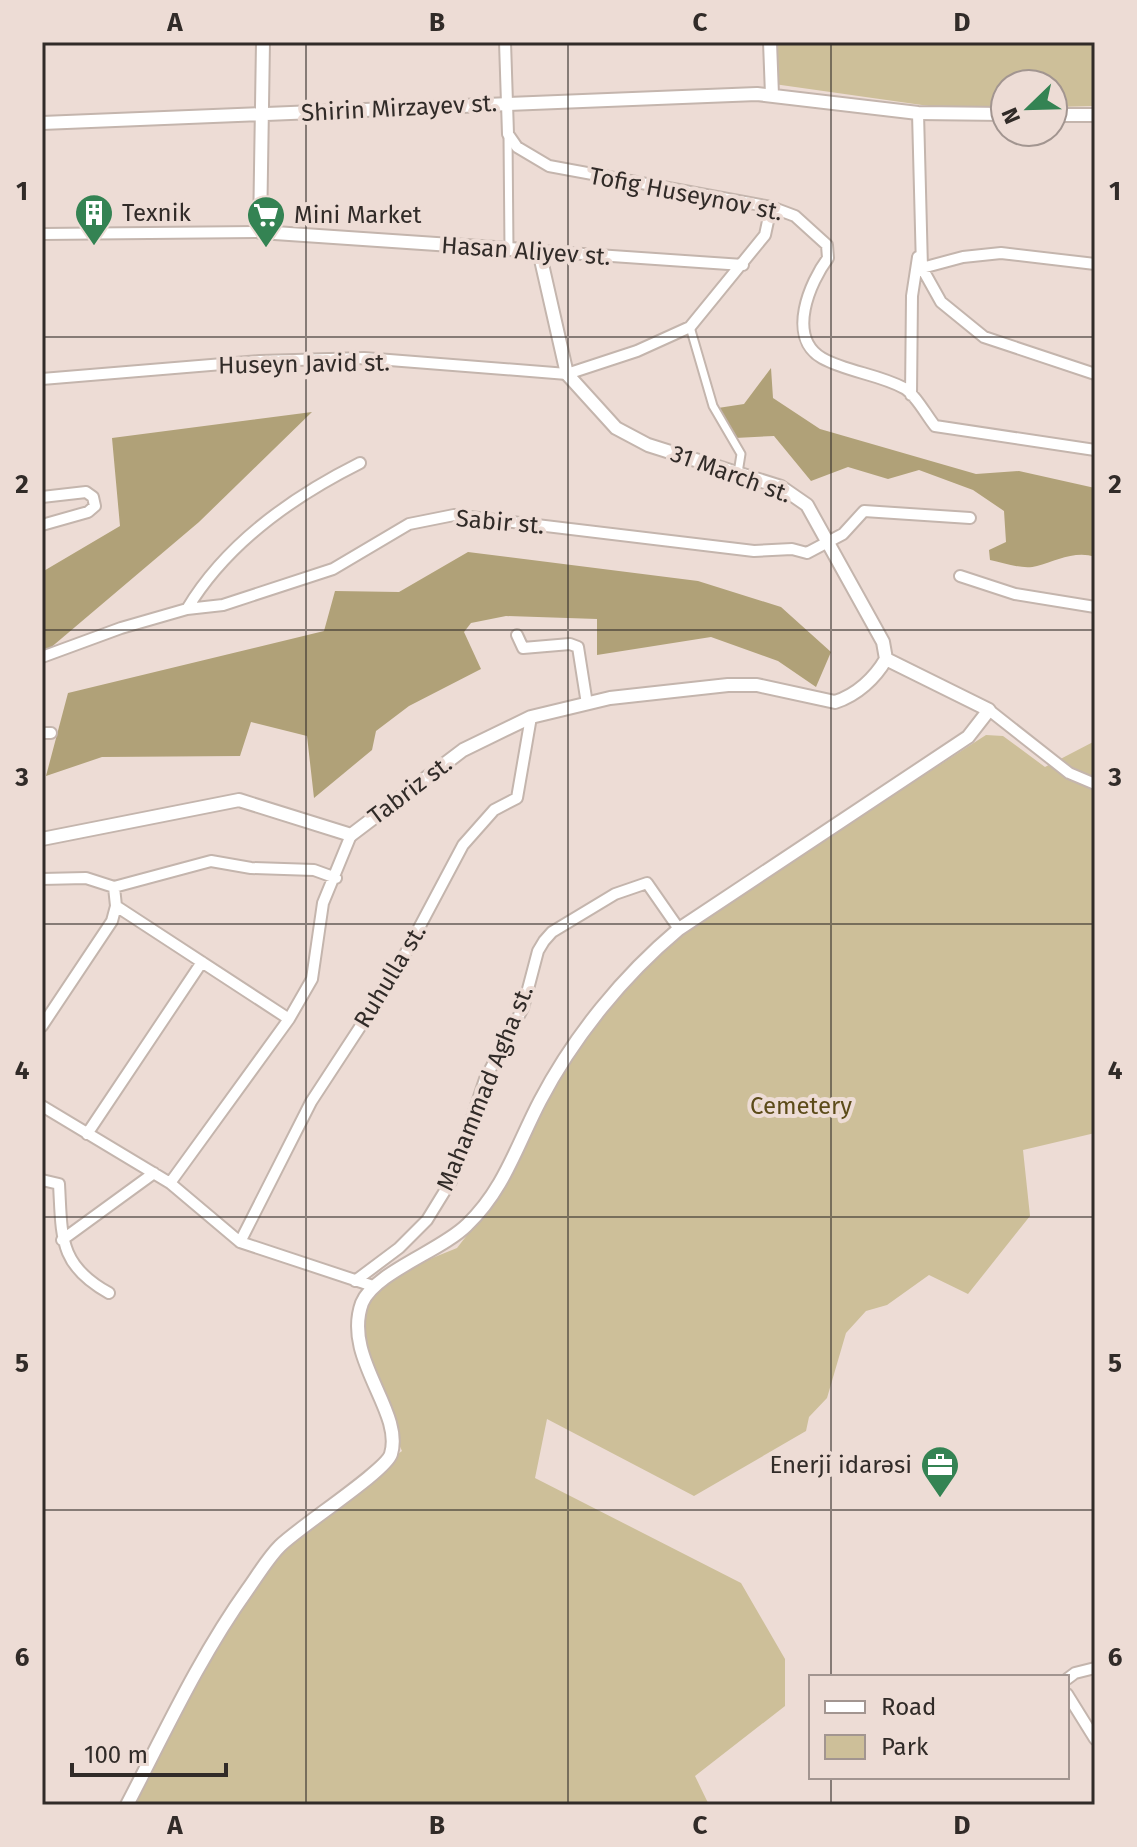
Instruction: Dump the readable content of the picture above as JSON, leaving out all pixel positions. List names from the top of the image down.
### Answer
{
  "streets": {
    "street": [
      "Shirin Mirzayev st.",
      "Tofig Huseynov st.",
      "Hasan Aliyev st.",
      "Huseyn Javid st.",
      "31 March st.",
      "Sabir st.",
      "Tabriz st.",
      "Ruhulla st.",
      "Mahammad Agha st."
    ]
  },
  "crossings": [
    ["Hasan Aliyev st.", "31 March st."],
    ["Huseyn Javid st.", "31 March st."],
    ["31 March st.", "Sabir st."],
    ["31 March st.", "Tabriz st."],
    ["Tabriz st.", "Ruhulla st."]
  ],
  "parks": ["Cemetery"],
  "places": {
    "building": ["Texnik"],
    "supermarket": ["Mini Market"],
    "office": ["Enerji idarəsi"]
  },
  "legend": ["Road", "Park"],
  "scale_bar": "100 m",
  "north": "bottom left",
  "grid": {
    "columns": [
      "A",
      "B",
      "C",
      "D"
    ],
    "rows": [
      "1",
      "2",
      "3",
      "4",
      "5",
      "6"
    ]
  }
}
